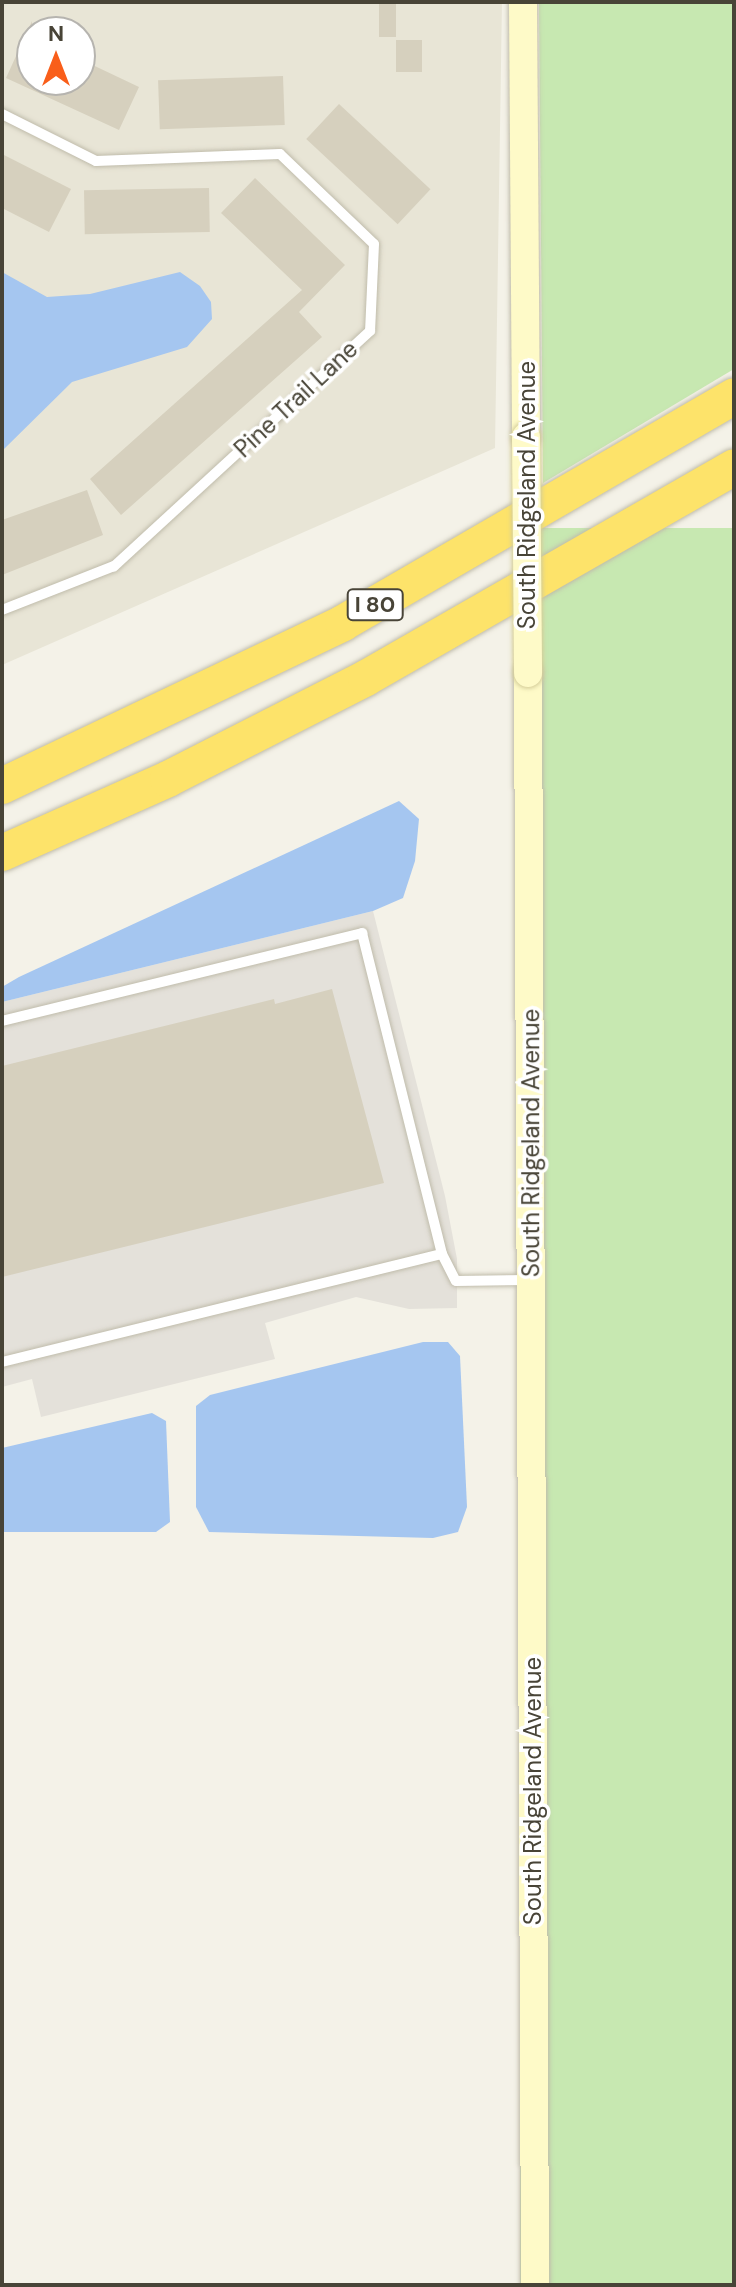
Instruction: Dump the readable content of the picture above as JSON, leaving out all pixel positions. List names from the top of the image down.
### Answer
{
  "streets": {
    "highway": ["I 80"],
    "street": ["South Ridgeland Avenue"],
    "lane": ["Pine Trail Lane"]
  },
  "north": "top"
}
